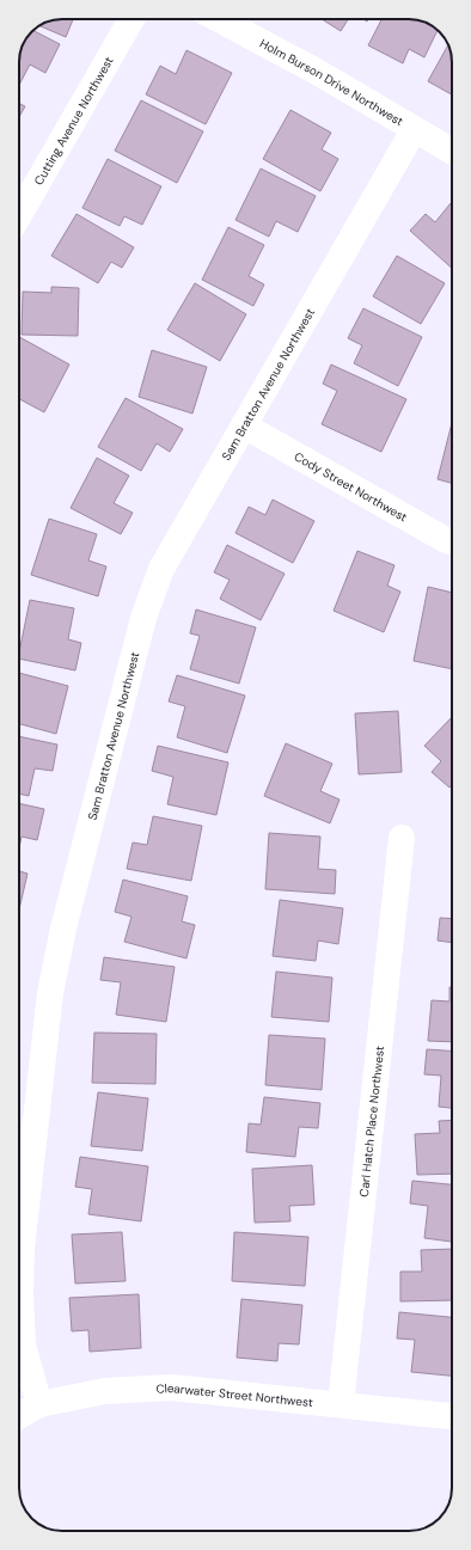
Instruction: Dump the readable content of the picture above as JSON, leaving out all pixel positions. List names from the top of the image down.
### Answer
{
  "streets": {
    "street": [
      "Holm Burson Drive Northwest",
      "Cutting Avenue Northwest",
      "Sam Bratton Avenue Northwest",
      "Cody Street Northwest",
      "Carl Hatch Place Northwest",
      "Clearwater Street Northwest"
    ]
  },
  "crossings": [
    ["Holm Burson Drive Northwest", "Sam Bratton Avenue Northwest"],
    ["Sam Bratton Avenue Northwest", "Cody Street Northwest"],
    ["Sam Bratton Avenue Northwest", "Clearwater Street Northwest"],
    ["Carl Hatch Place Northwest", "Clearwater Street Northwest"]
  ]
}
